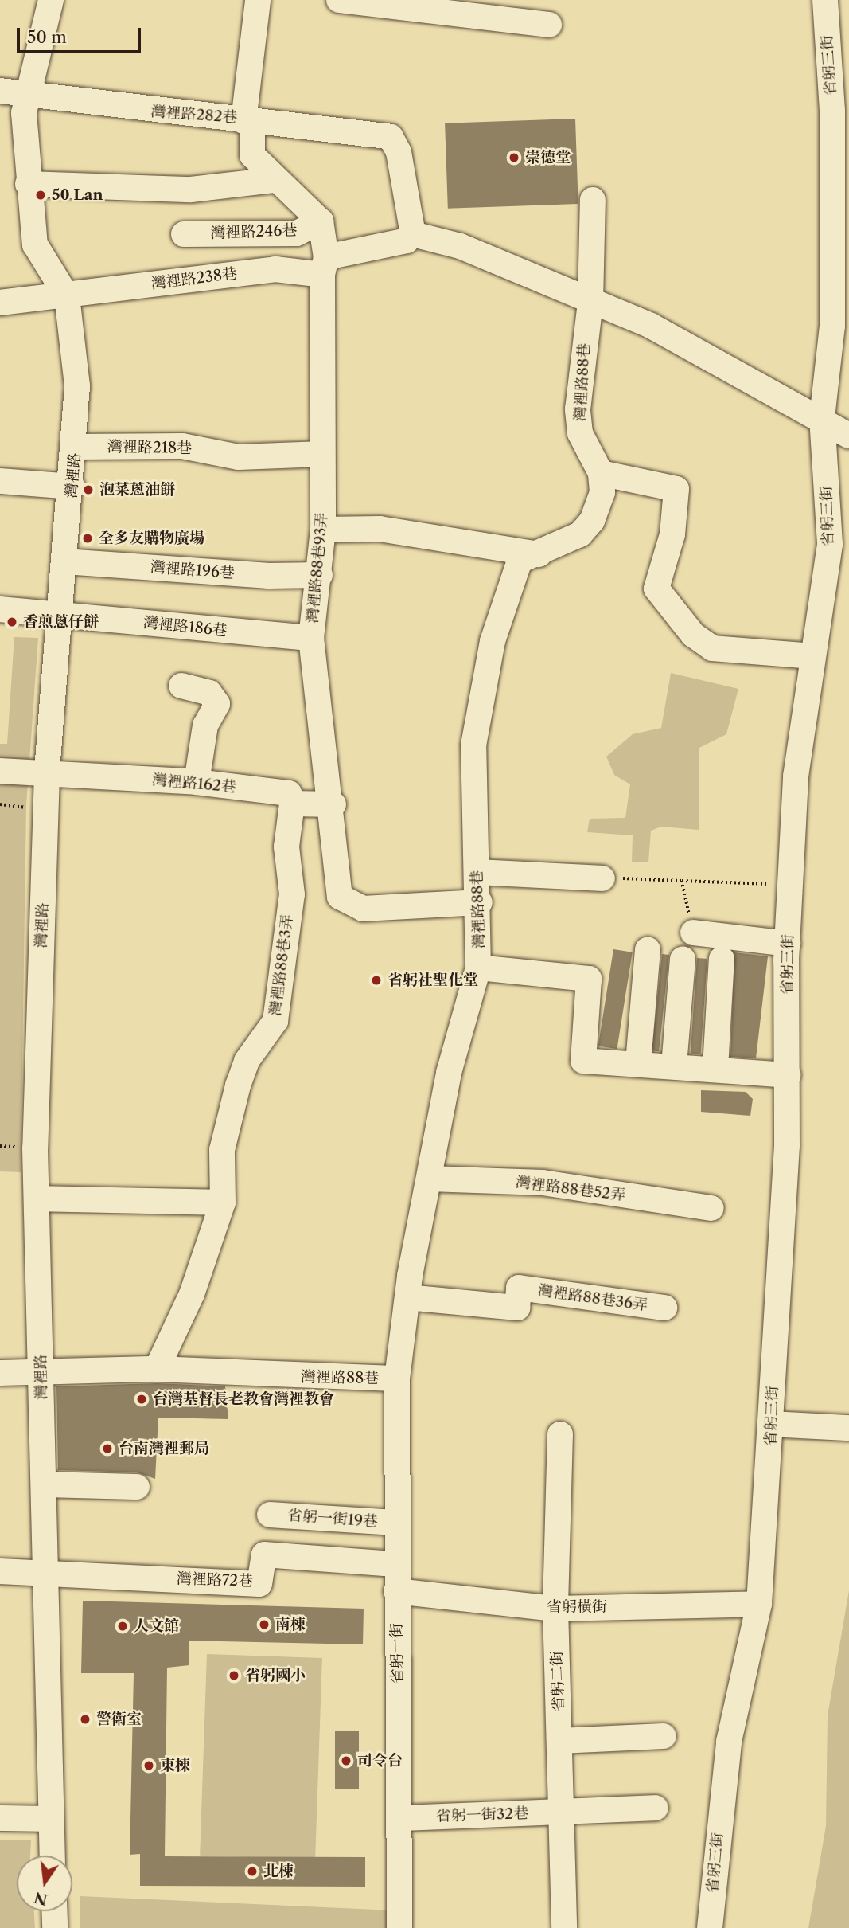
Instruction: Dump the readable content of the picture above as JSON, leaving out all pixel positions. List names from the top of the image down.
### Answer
{
  "streets": {
    "street": [
      "省躬三街",
      "灣裡路282巷",
      "灣裡路246巷",
      "灣裡路238巷",
      "灣裡路88巷",
      "灣裡路218巷",
      "灣裡路",
      "灣裡路88巷93弄",
      "灣裡路196巷",
      "灣裡路186巷",
      "灣裡路162巷",
      "灣裡路88巷3弄",
      "灣裡路88巷52弄",
      "灣裡路88巷36弄",
      "省躬一街19巷",
      "灣裡路72巷",
      "省躬橫街",
      "省躬一街",
      "省躬二街",
      "省躬一街32巷"
    ]
  },
  "crossings": [
    ["省躬三街", "省躬橫街"],
    ["灣裡路282巷", "灣裡路"],
    ["灣裡路246巷", "灣裡路88巷93弄"],
    ["灣裡路238巷", "灣裡路"],
    ["灣裡路238巷", "灣裡路88巷93弄"],
    ["灣裡路88巷", "灣裡路"],
    ["灣裡路88巷", "灣裡路88巷93弄"],
    ["灣裡路88巷", "灣裡路88巷3弄"],
    ["灣裡路88巷", "灣裡路88巷52弄"],
    ["灣裡路88巷", "灣裡路88巷36弄"],
    ["灣裡路88巷", "省躬一街"],
    ["灣裡路218巷", "灣裡路"],
    ["灣裡路218巷", "灣裡路88巷93弄"],
    ["灣裡路", "灣裡路196巷"],
    ["灣裡路", "灣裡路186巷"],
    ["灣裡路", "灣裡路162巷"],
    ["灣裡路", "灣裡路72巷"],
    ["灣裡路88巷93弄", "灣裡路196巷"],
    ["灣裡路88巷93弄", "灣裡路186巷"],
    ["灣裡路162巷", "灣裡路88巷3弄"],
    ["省躬一街19巷", "省躬一街"],
    ["灣裡路72巷", "省躬一街"],
    ["省躬橫街", "省躬一街"],
    ["省躬橫街", "省躬二街"],
    ["省躬一街", "省躬一街32巷"],
    ["省躬二街", "省躬一街32巷"]
  ],
  "places": [
    "崇德堂",
    "50 Lan",
    "泡菜蔥油餅",
    "全多友購物廣場",
    "香煎蔥仔餅",
    "省躬社聖化堂",
    "台灣基督長老教會灣裡教會",
    "台南灣裡郵局",
    "南棟",
    "人文館",
    "省躬國小",
    "警衛室",
    "司令台",
    "東棟",
    "北棟"
  ],
  "scale_bar": "50 m",
  "north": "bottom"
}
